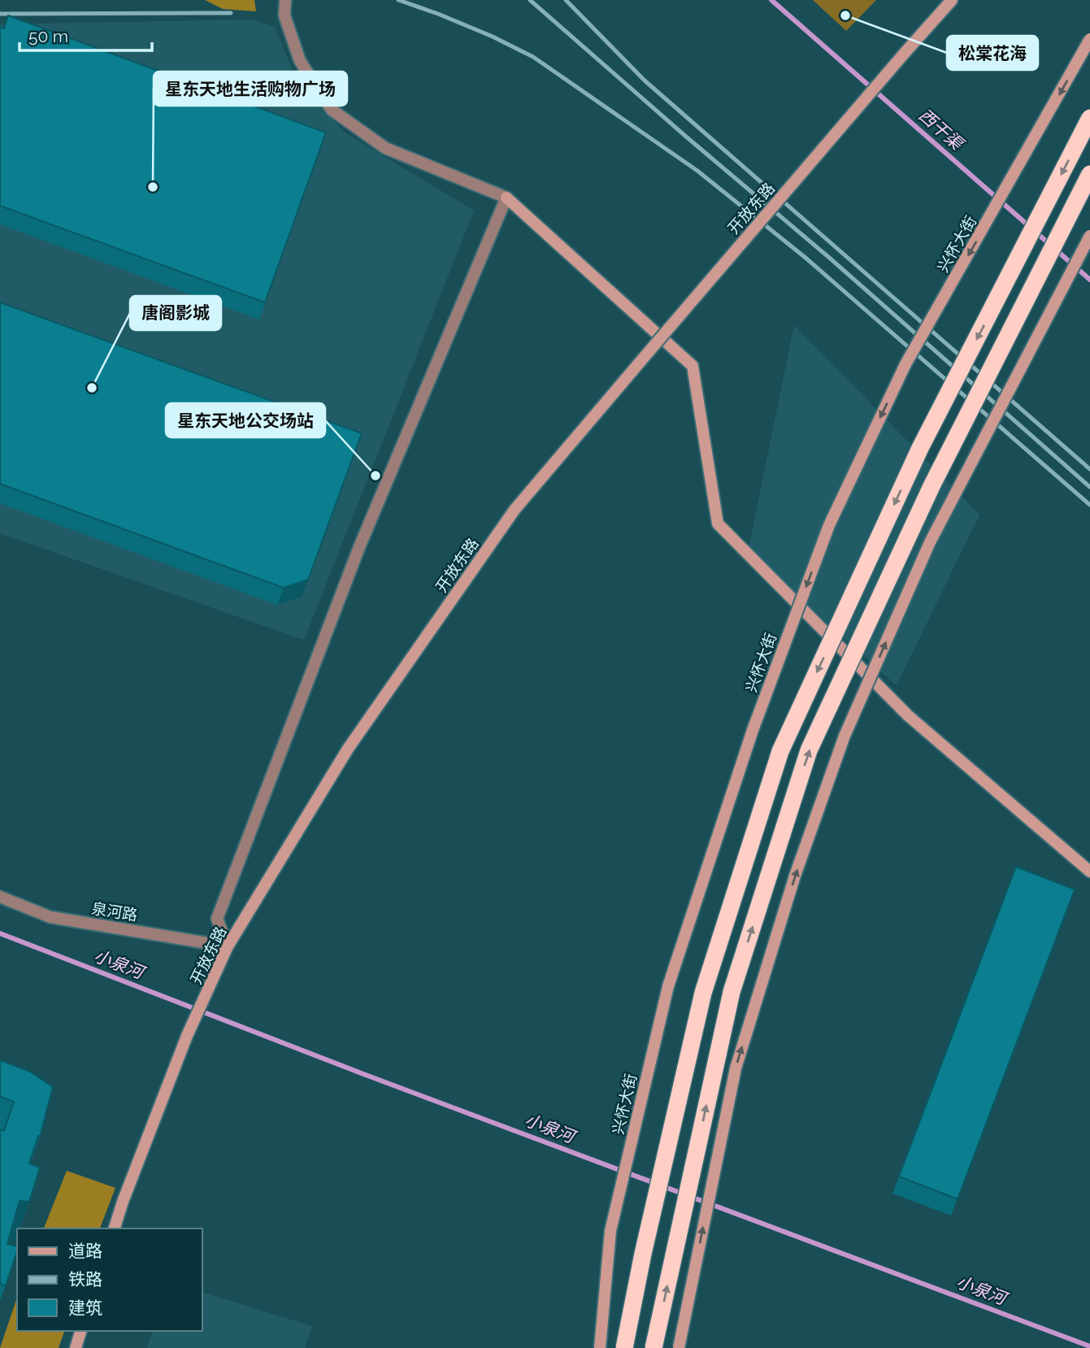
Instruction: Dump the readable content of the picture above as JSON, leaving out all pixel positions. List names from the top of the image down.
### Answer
{
  "streets": {
    "main road": ["开放东路", "兴怀大街"],
    "street": ["泉河路"]
  },
  "crossings": [
    ["开放东路", "泉河路"]
  ],
  "water": ["西干渠", "小泉河"],
  "places": [
    "松棠花海",
    "星东天地生活购物广场",
    "唐阁影城",
    "星东天地公交场站"
  ],
  "legend": ["道路", "铁路", "建筑"],
  "scale_bar": "50 m"
}
